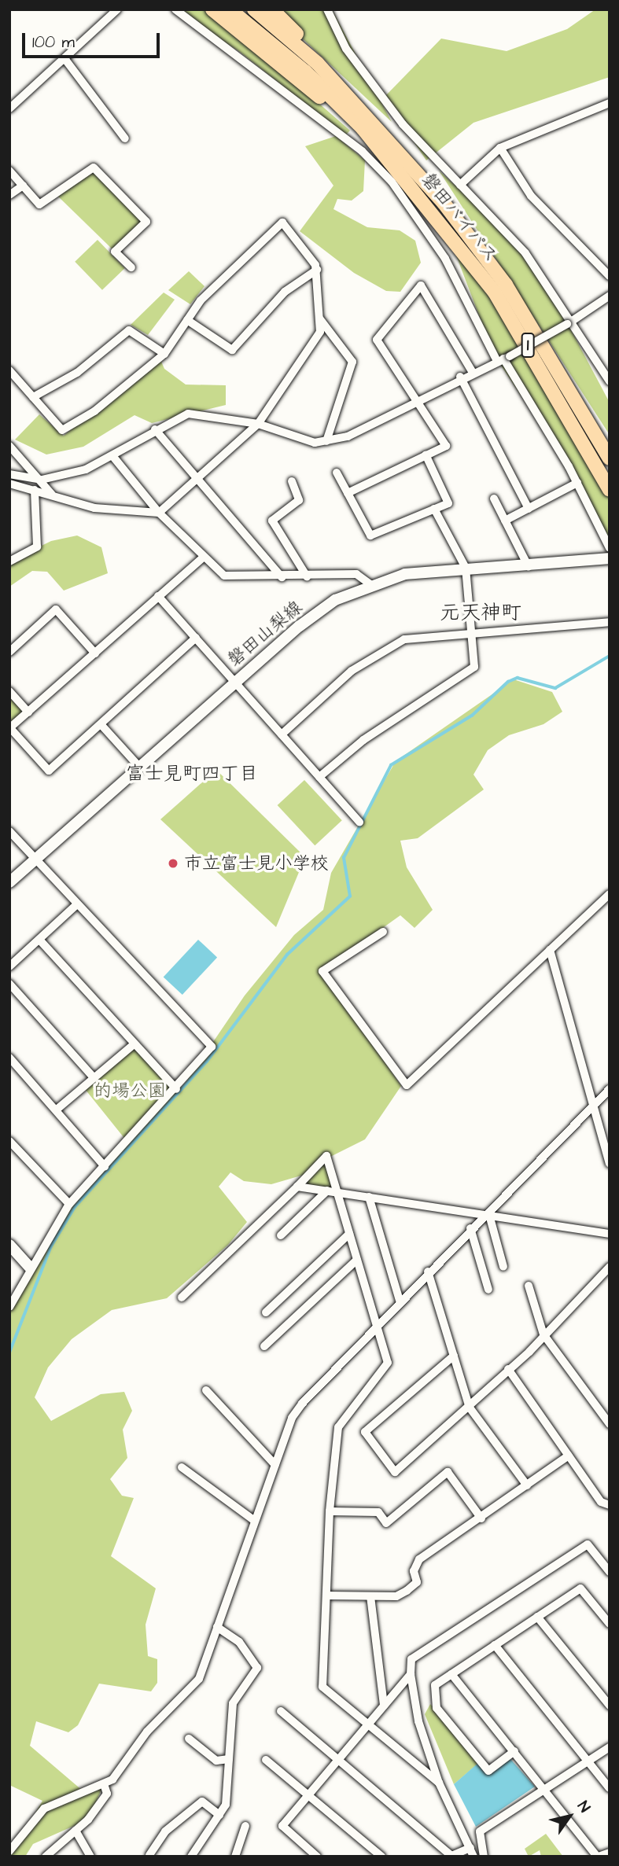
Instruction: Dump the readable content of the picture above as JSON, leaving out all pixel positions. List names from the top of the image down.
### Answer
{
  "streets": {
    "highway": ["磐田バイパス", "1"],
    "main road": ["磐田山梨線"]
  },
  "districts": ["元天神町", "富士見町四丁目"],
  "parks": ["的場公園"],
  "places": ["市立富士見小学校"],
  "scale_bar": "100 m",
  "north": "top right"
}
